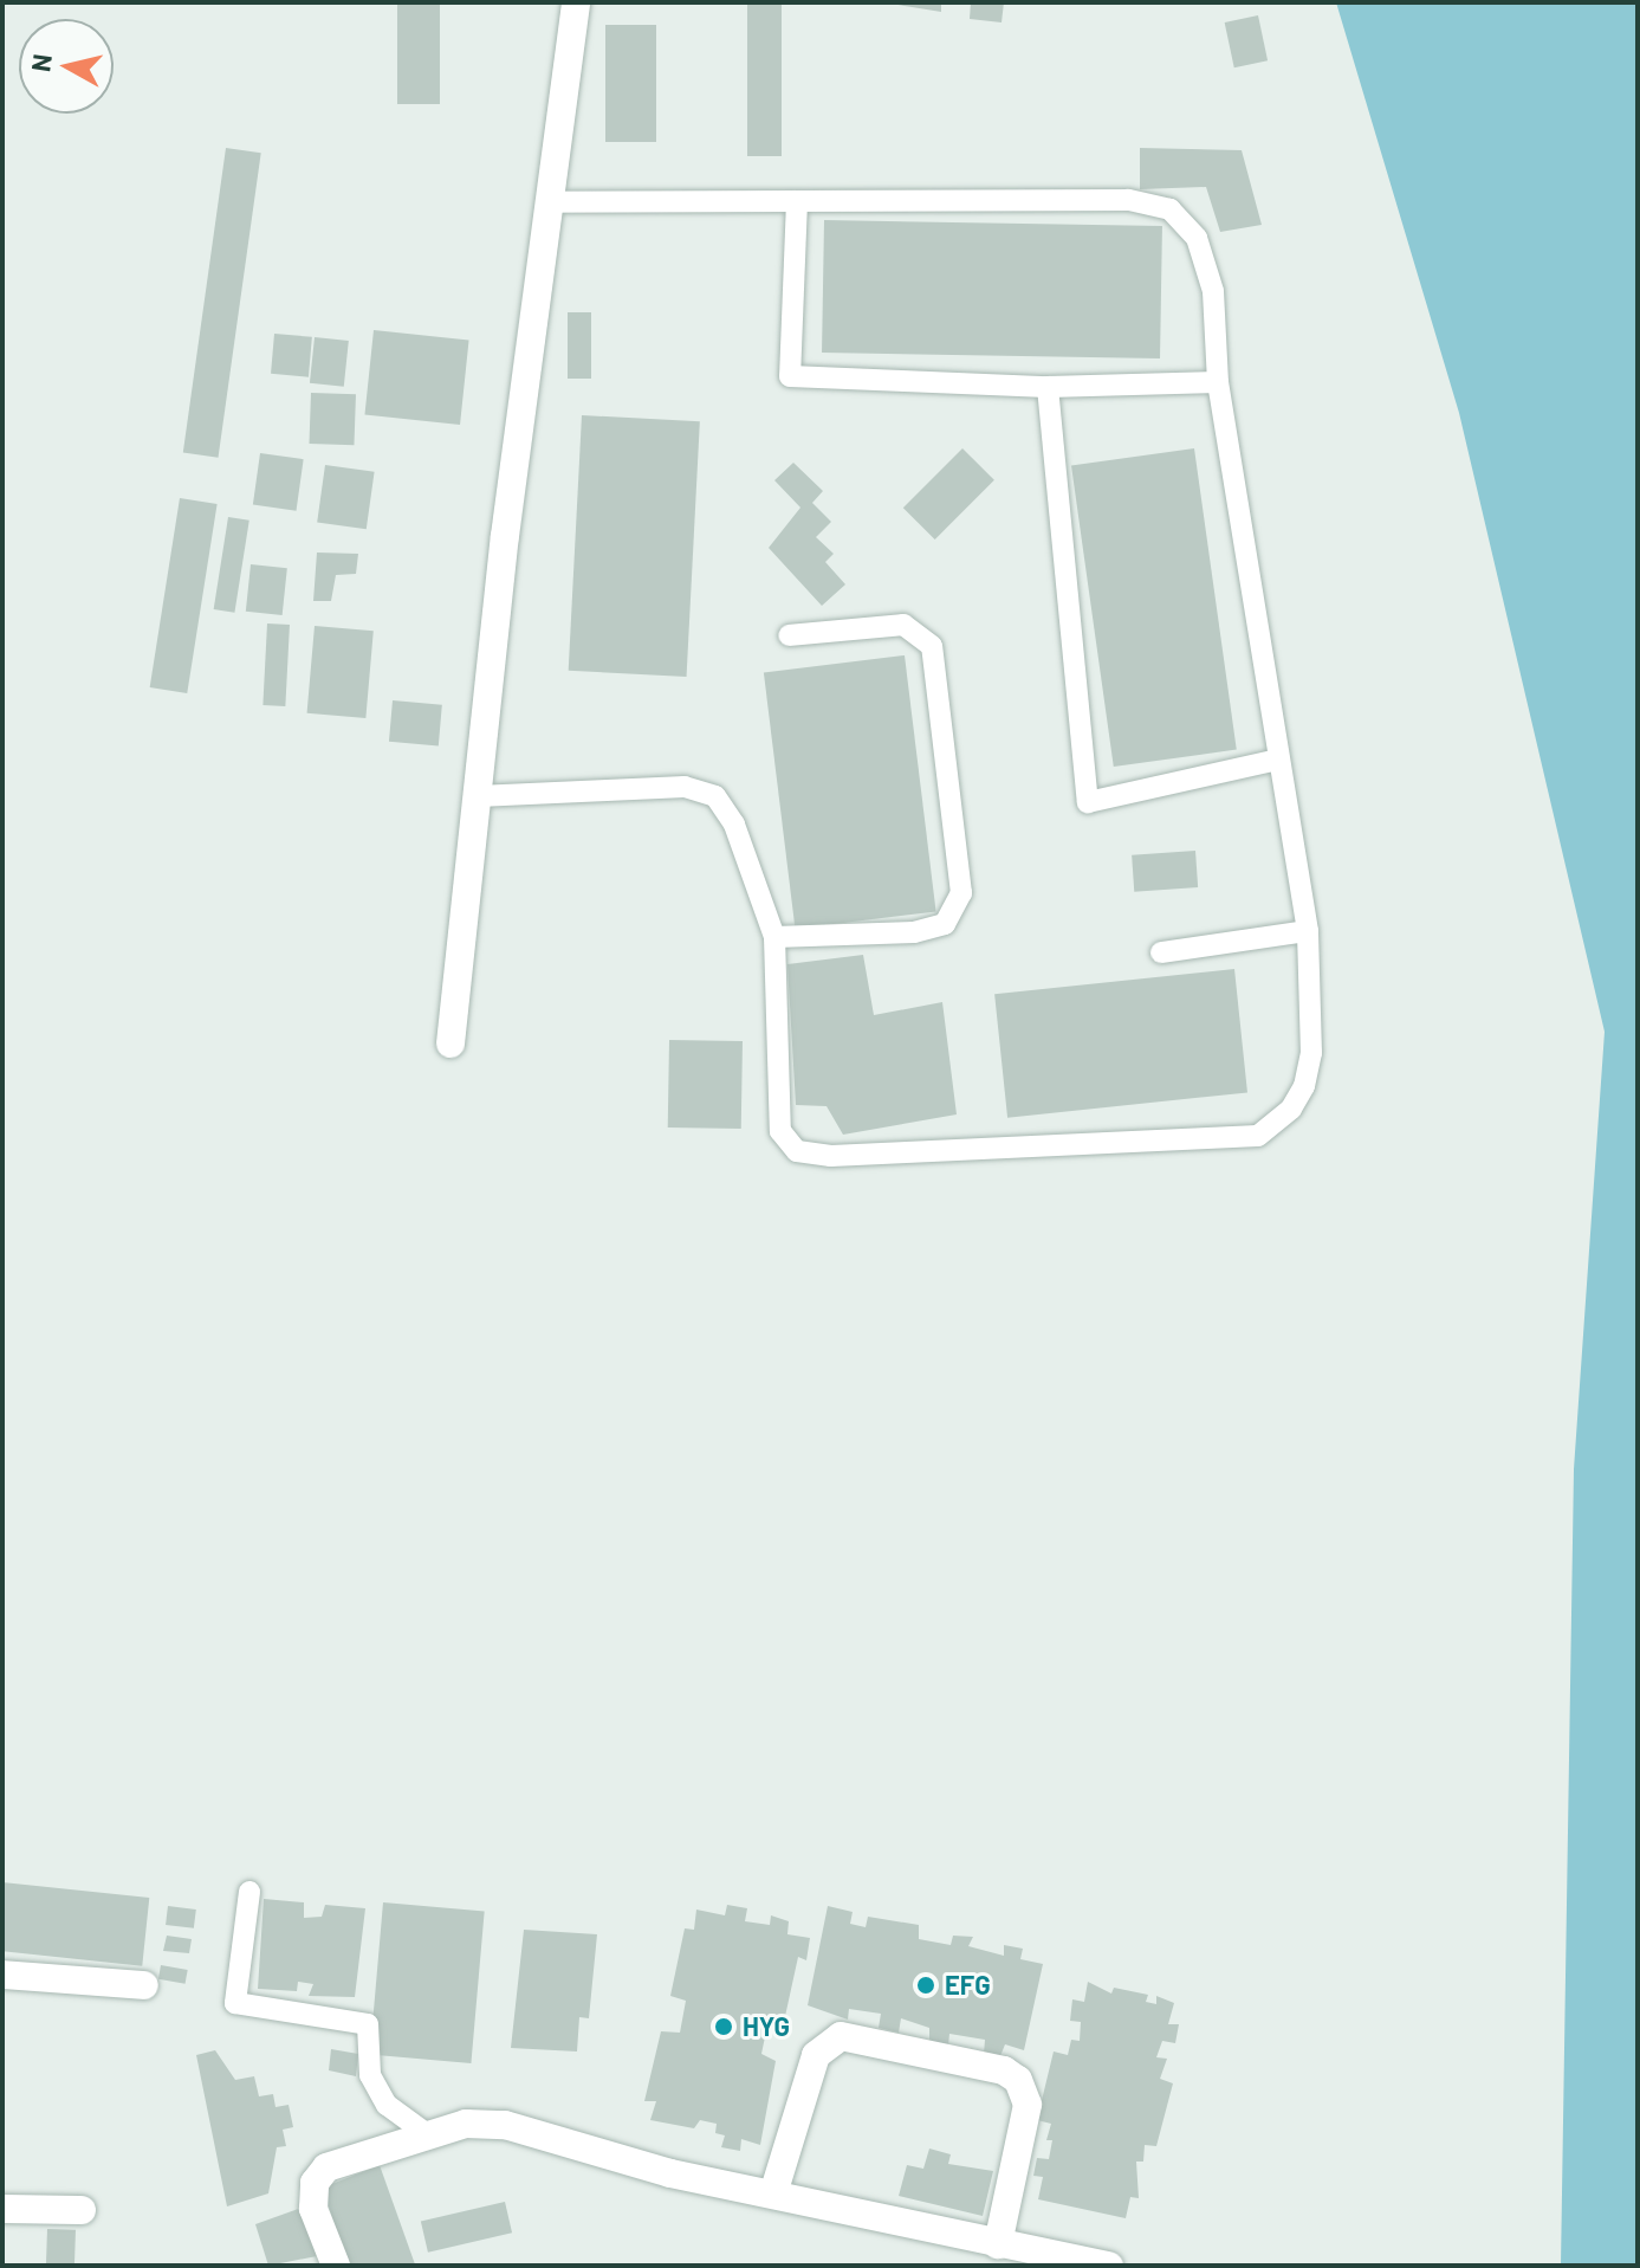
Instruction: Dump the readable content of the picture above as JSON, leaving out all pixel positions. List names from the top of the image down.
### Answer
{
  "places": ["EFG", "HYG"],
  "north": "left"
}
